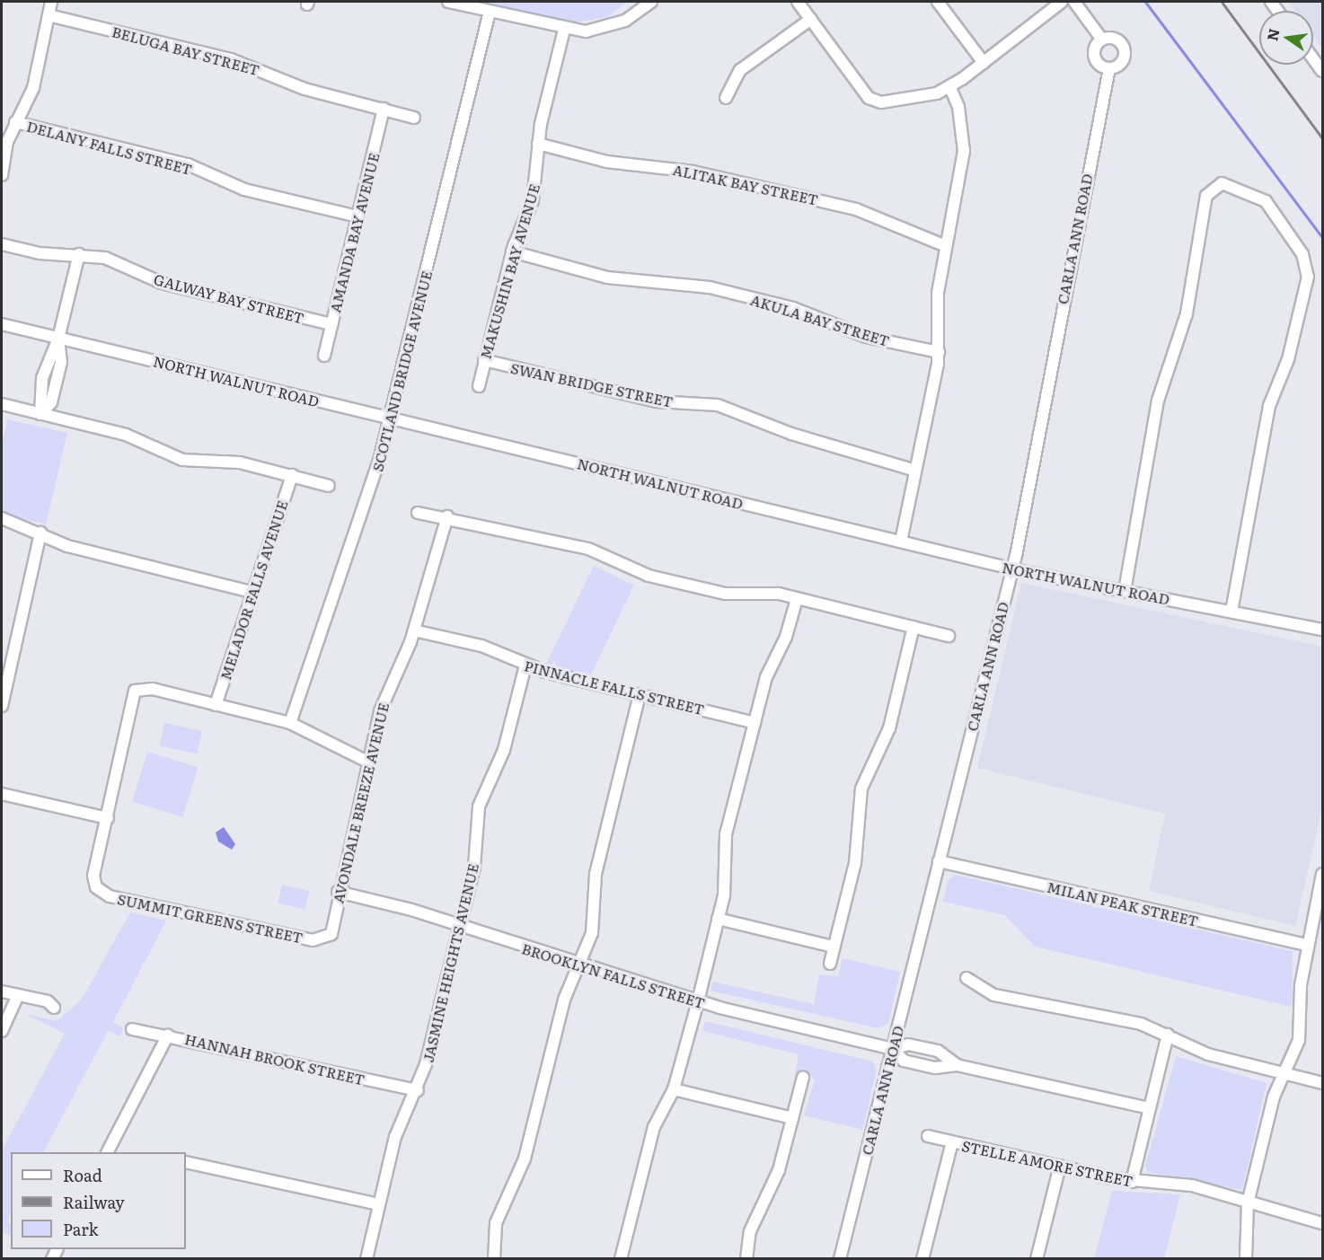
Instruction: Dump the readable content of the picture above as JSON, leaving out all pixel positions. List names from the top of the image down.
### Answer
{
  "streets": {
    "street": [
      "BELUGA BAY STREET",
      "DELANY FALLS STREET",
      "ALITAK BAY STREET",
      "AMANDA BAY AVENUE",
      "CARLA ANN ROAD",
      "MAKUSHIN BAY AVENUE",
      "GALWAY BAY STREET",
      "AKULA BAY STREET",
      "SCOTLAND BRIDGE AVENUE",
      "NORTH WALNUT ROAD",
      "SWAN BRIDGE STREET",
      "MELADOR FALLS AVENUE",
      "PINNACLE FALLS STREET",
      "AVONDALE BREEZE AVENUE",
      "MILAN PEAK STREET",
      "SUMMIT GREENS STREET",
      "JASMINE HEIGHTS AVENUE",
      "BROOKLYN FALLS STREET",
      "HANNAH BROOK STREET",
      "STELLE AMORE STREET"
    ]
  },
  "crossings": [
    ["BELUGA BAY STREET", "AMANDA BAY AVENUE"],
    ["DELANY FALLS STREET", "AMANDA BAY AVENUE"],
    ["ALITAK BAY STREET", "MAKUSHIN BAY AVENUE"],
    ["AMANDA BAY AVENUE", "GALWAY BAY STREET"],
    ["CARLA ANN ROAD", "NORTH WALNUT ROAD"],
    ["CARLA ANN ROAD", "MILAN PEAK STREET"],
    ["CARLA ANN ROAD", "BROOKLYN FALLS STREET"],
    ["MAKUSHIN BAY AVENUE", "AKULA BAY STREET"],
    ["MAKUSHIN BAY AVENUE", "SWAN BRIDGE STREET"],
    ["SCOTLAND BRIDGE AVENUE", "NORTH WALNUT ROAD"],
    ["PINNACLE FALLS STREET", "AVONDALE BREEZE AVENUE"],
    ["PINNACLE FALLS STREET", "JASMINE HEIGHTS AVENUE"],
    ["AVONDALE BREEZE AVENUE", "SUMMIT GREENS STREET"],
    ["AVONDALE BREEZE AVENUE", "BROOKLYN FALLS STREET"],
    ["JASMINE HEIGHTS AVENUE", "BROOKLYN FALLS STREET"],
    ["JASMINE HEIGHTS AVENUE", "HANNAH BROOK STREET"]
  ],
  "legend": ["Road", "Railway", "Park"],
  "north": "left"
}
